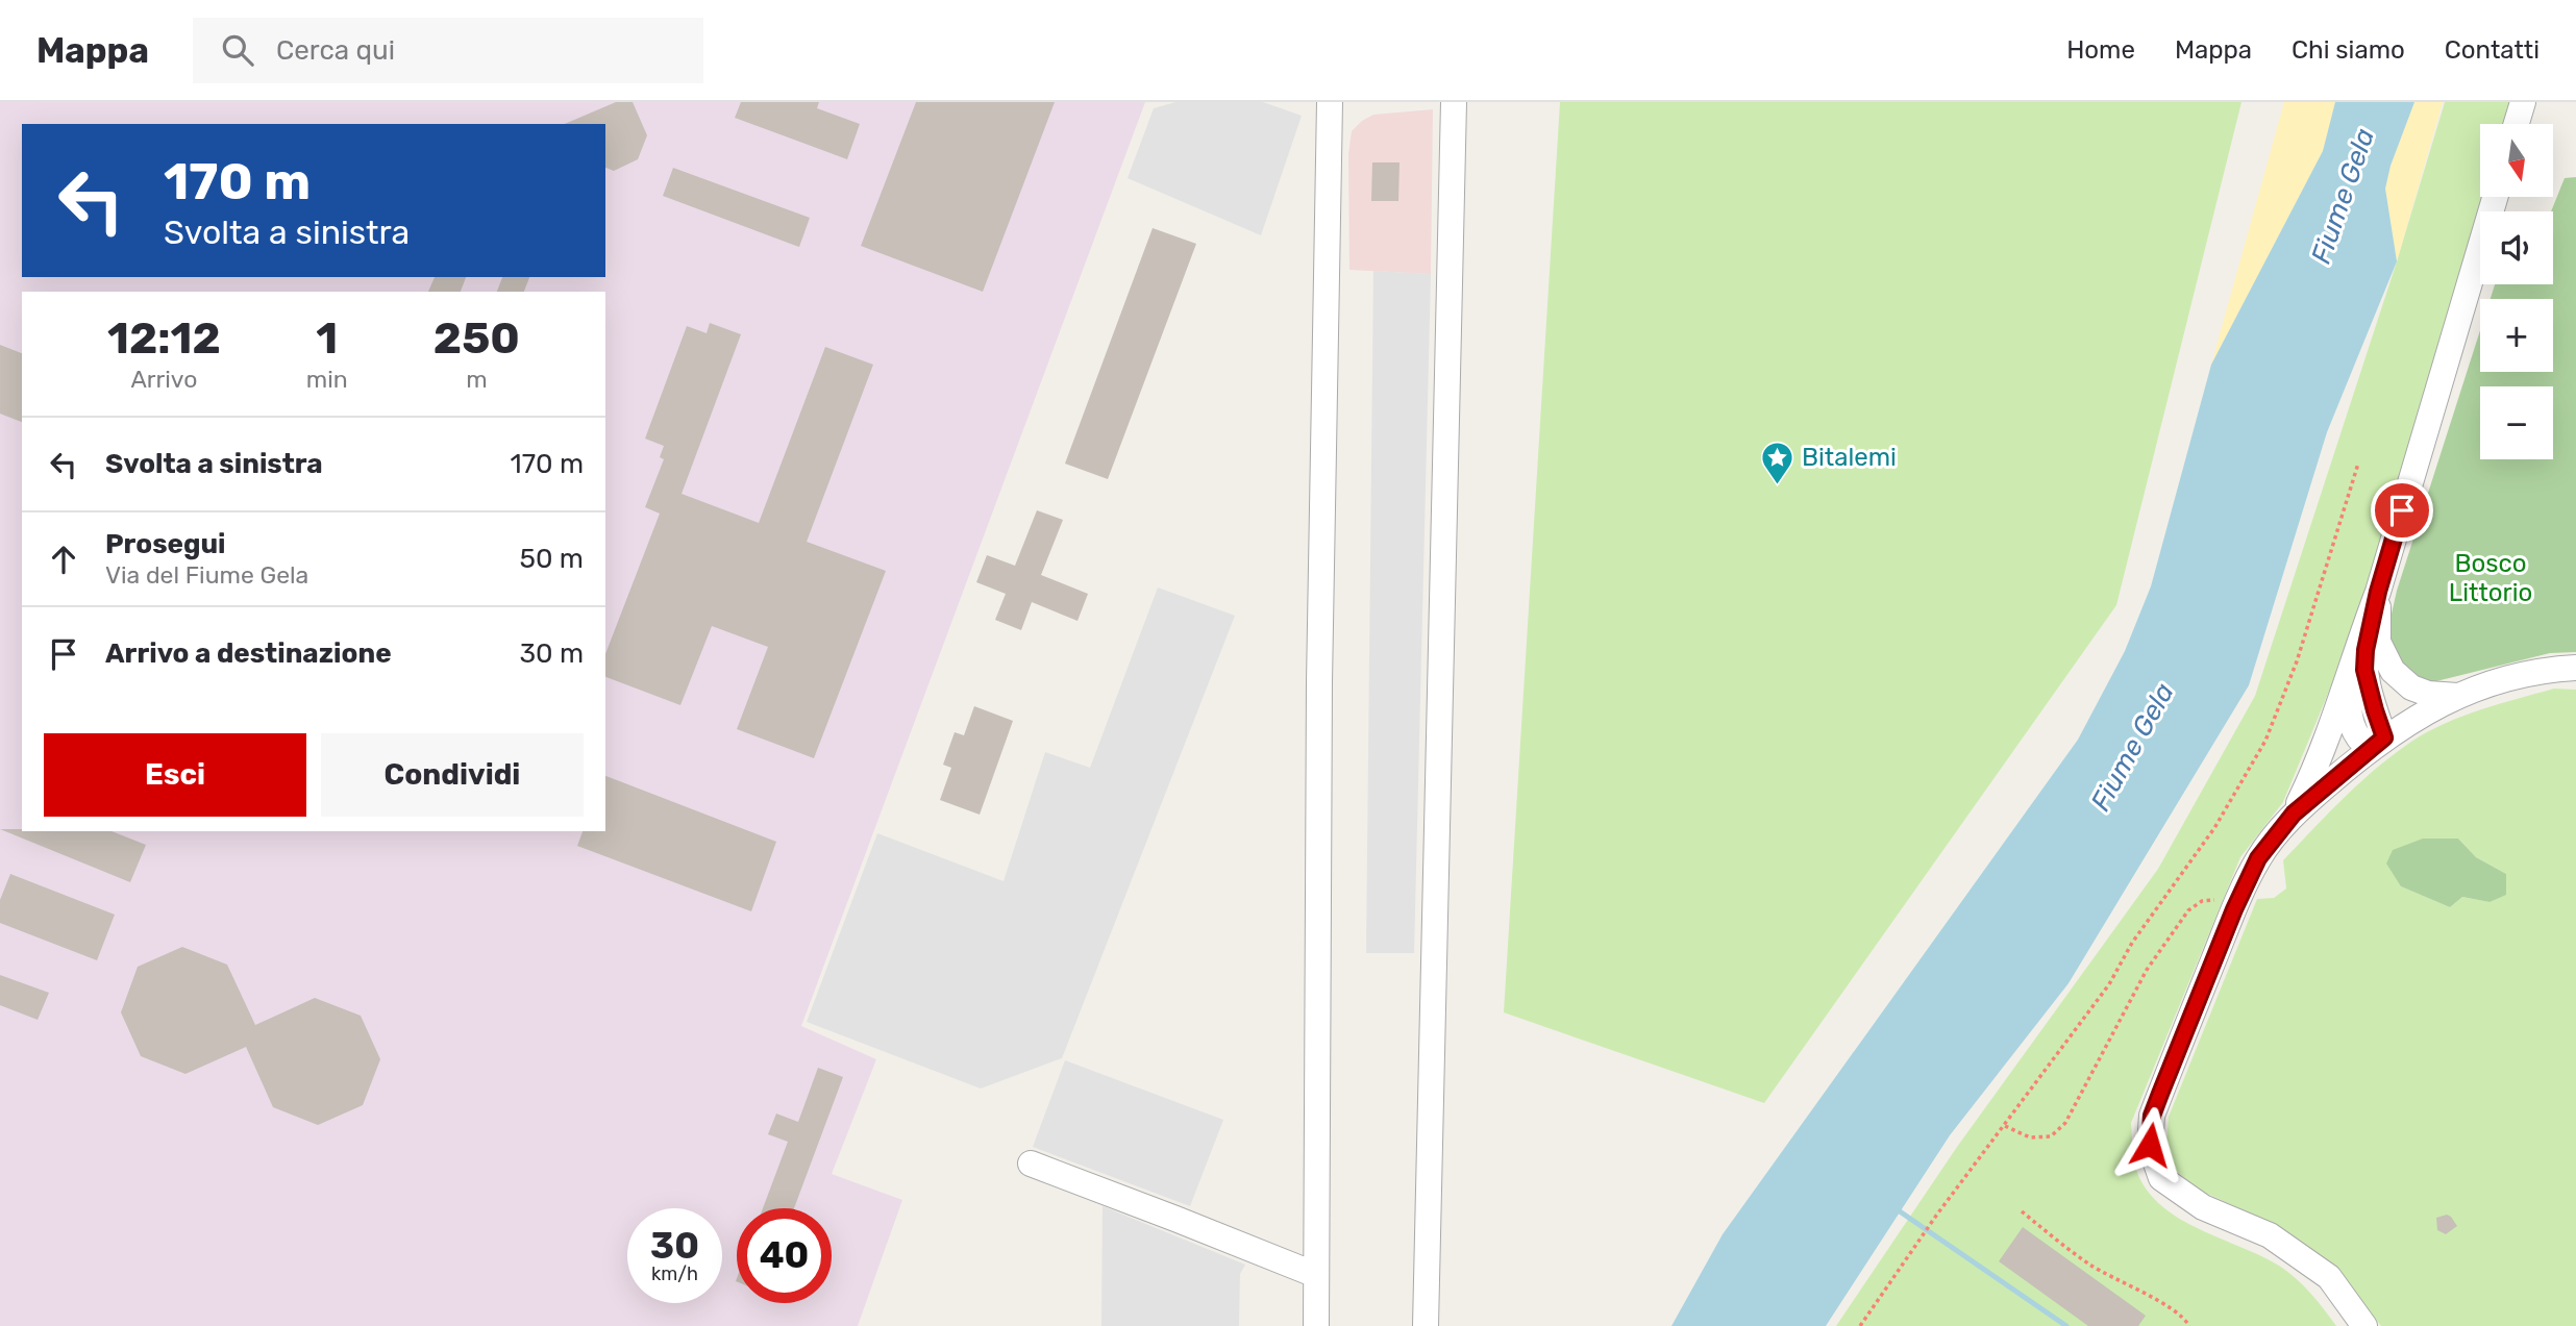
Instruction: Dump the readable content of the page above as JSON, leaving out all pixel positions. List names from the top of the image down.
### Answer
{
  "water": ["Fiume Gela"],
  "parks": ["Bosco Littorio"],
  "places": {
    "place": ["Bitalemi"]
  },
  "north": "bottom",
  "page": {
    "header": "Mappa",
    "search": "Cerca qui",
    "nav": [
      "Home",
      "Mappa",
      "Chi siamo",
      "Contatti"
    ],
    "map_buttons": ["+", "−"],
    "turn": ["170 m", "Svolta a sinistra"],
    "eta": [
      "12:12",
      "Arrivo",
      "1",
      "min",
      "250",
      "m"
    ],
    "list": [
      {
        "name": "Svolta a sinistra",
        "value": "170 m"
      },
      {
        "name": "Prosegui",
        "note": "Via del Fiume Gela",
        "value": "50 m"
      },
      {
        "name": "Arrivo a destinazione",
        "value": "30 m"
      }
    ],
    "buttons": ["Esci", "Condividi"],
    "speed": "30 km/h",
    "limit": "40"
  }
}
